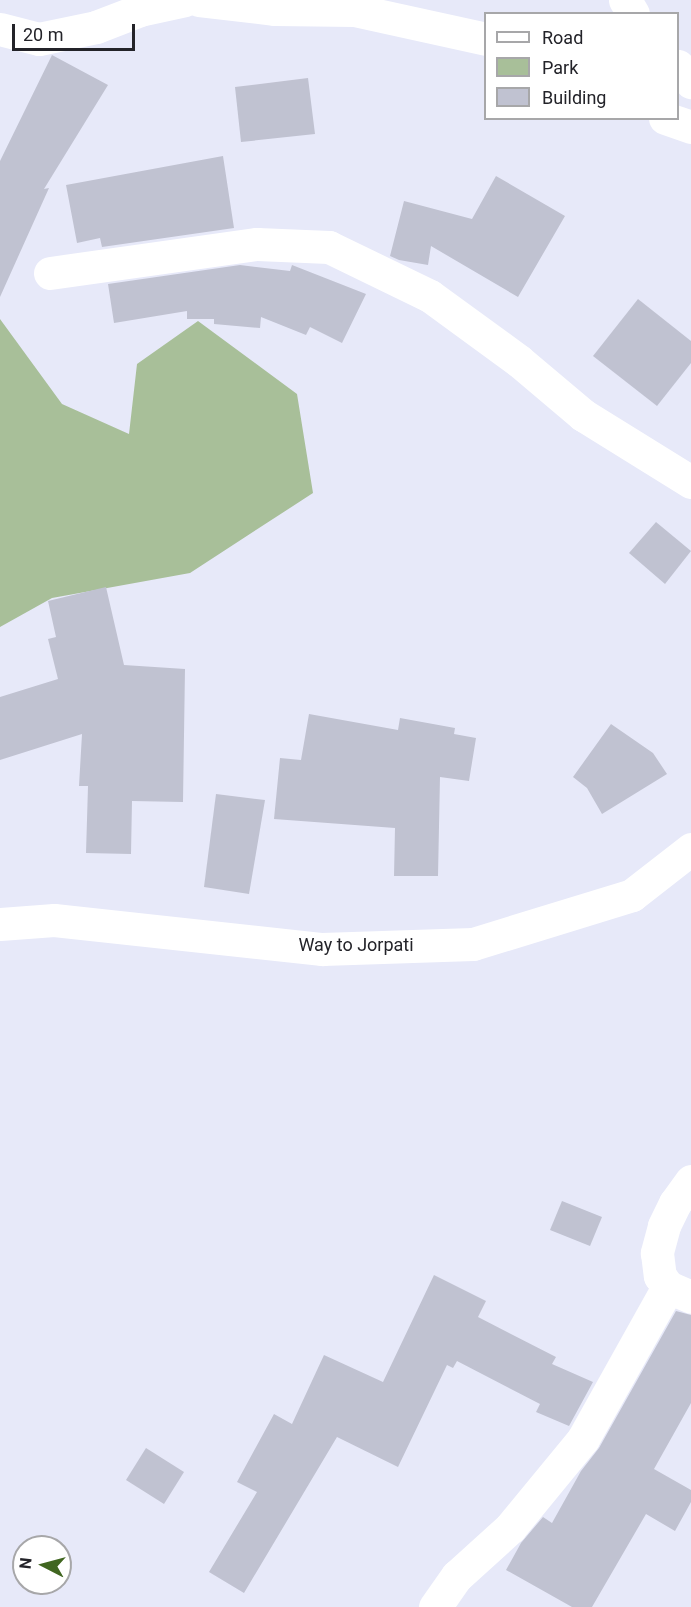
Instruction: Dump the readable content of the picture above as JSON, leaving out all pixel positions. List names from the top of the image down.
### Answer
{
  "streets": {
    "street": ["Way to Jorpati"]
  },
  "legend": ["Road", "Park", "Building"],
  "scale_bar": "20 m",
  "north": "left"
}
